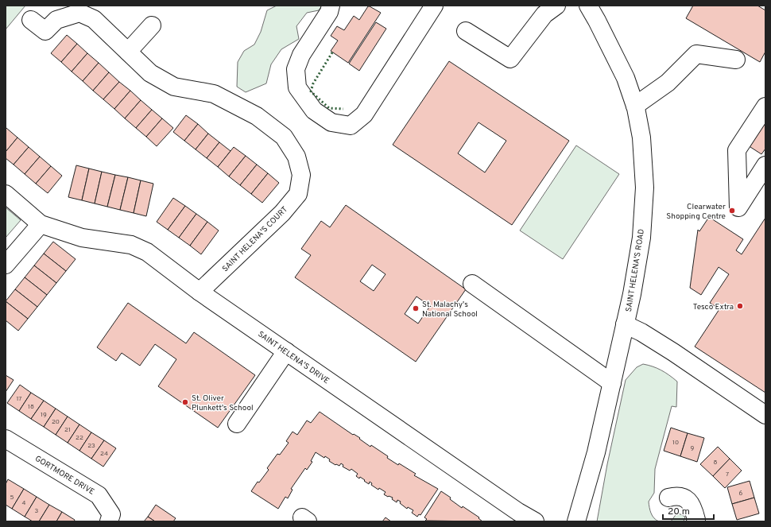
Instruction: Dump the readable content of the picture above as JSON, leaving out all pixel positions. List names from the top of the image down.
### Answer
{
  "streets": {
    "street": [
      "SAINT HELENA'S COURT",
      "SAINT HELENA'S ROAD",
      "SAINT HELENA'S DRIVE",
      "GORTMORE DRIVE"
    ]
  },
  "crossings": [
    ["SAINT HELENA'S COURT", "SAINT HELENA'S DRIVE"]
  ],
  "places": [
    "Clearwater Shopping Centre",
    "Tesco Extra",
    "St. Malachy's National School",
    "St. Oliver Plunkett's School"
  ],
  "house_numbers": [
    "17",
    "18",
    "19",
    "20",
    "21",
    "22",
    "10",
    "23",
    "9",
    "24",
    "8",
    "7",
    "6",
    "5",
    "4",
    "3"
  ],
  "scale_bar": "20 m"
}
